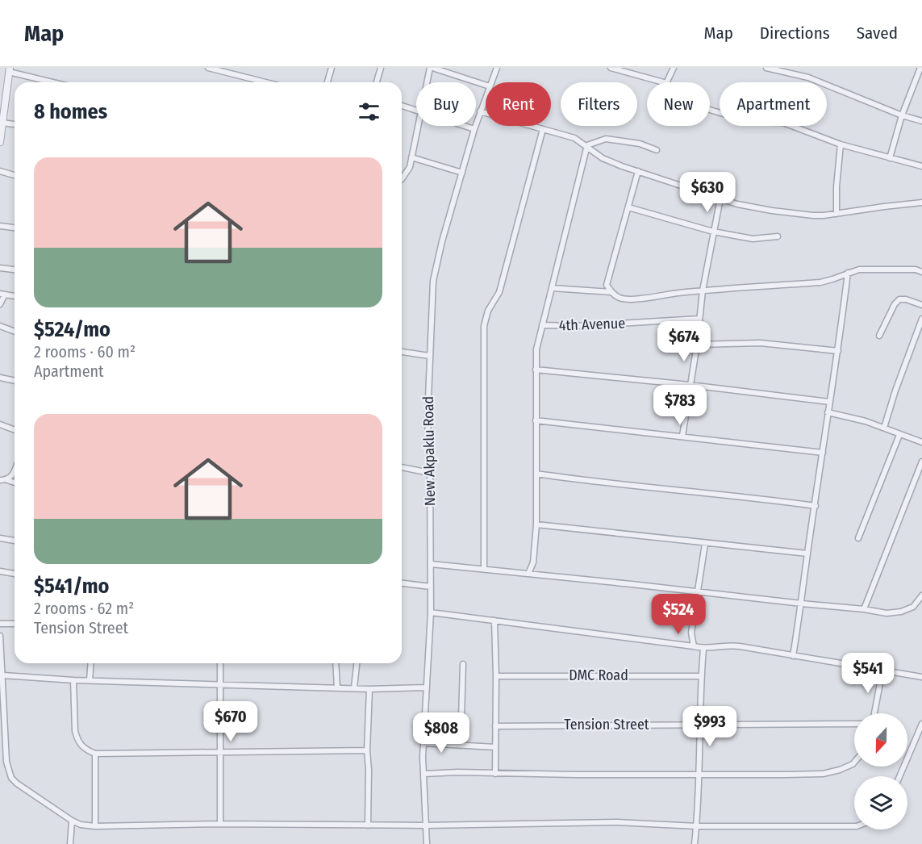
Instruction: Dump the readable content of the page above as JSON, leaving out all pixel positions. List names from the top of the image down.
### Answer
{
  "streets": {
    "street": [
      "4th Avenue",
      "New Akpaklu Road",
      "DMC Road",
      "Tension Street"
    ]
  },
  "north": "bottom",
  "page": {
    "header": "Map",
    "nav": ["Map", "Directions", "Saved"],
    "chip": [
      "Buy",
      "Rent",
      "Filters",
      "New",
      "Apartment"
    ],
    "heading": "8 homes",
    "list": [
      {
        "name": "$524/mo",
        "note": "2 rooms · 60 m² · Apartment"
      },
      {
        "name": "$541/mo",
        "note": "2 rooms · 62 m² · Tension Street"
      }
    ],
    "price": [
      "$630",
      "$674",
      "$783",
      "$524",
      "$541",
      "$670",
      "$993",
      "$808"
    ]
  }
}
